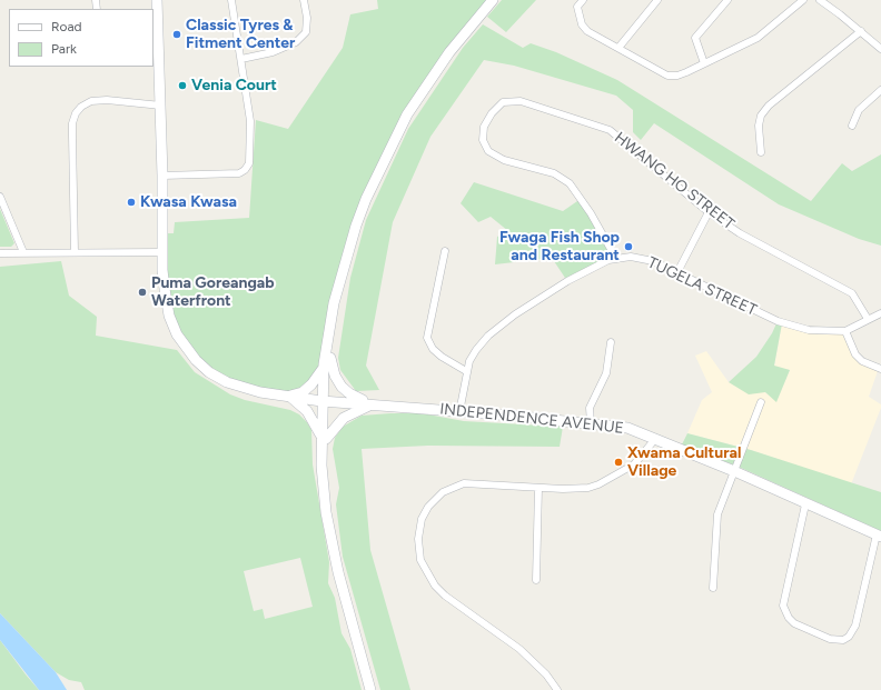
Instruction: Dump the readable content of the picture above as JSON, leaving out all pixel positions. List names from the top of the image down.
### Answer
{
  "streets": {
    "main road": ["INDEPENDENCE AVENUE"],
    "street": ["HWANG HO STREET", "TUGELA STREET"]
  },
  "crossings": [
    ["HWANG HO STREET", "TUGELA STREET"],
    ["TUGELA STREET", "INDEPENDENCE AVENUE"]
  ],
  "places": [
    "Classic Tyres & Fitment Center",
    "Venia Court",
    "Kwasa Kwasa",
    "Fwaga Fish Shop and Restaurant",
    "Puma Goreangab Waterfront",
    "Xwama Cultural Village"
  ],
  "legend": ["Road", "Park"]
}
